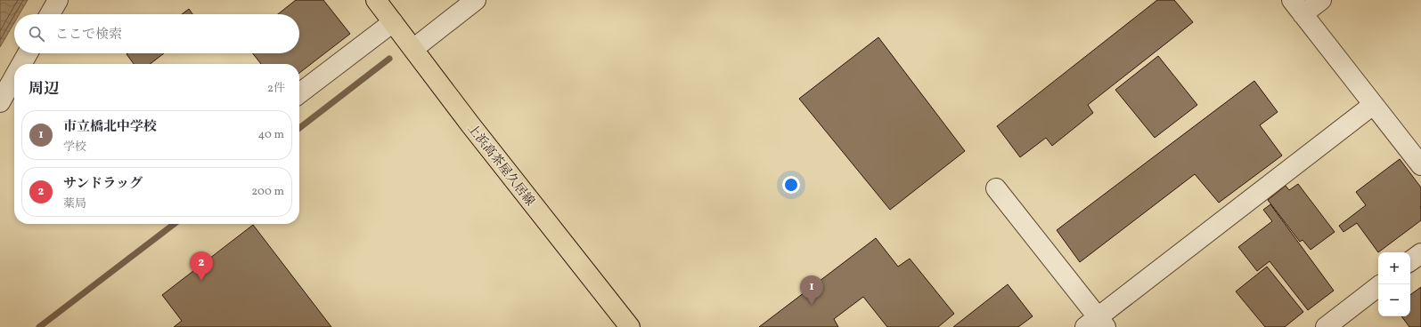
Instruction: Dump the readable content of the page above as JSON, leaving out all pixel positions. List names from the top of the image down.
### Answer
{
  "streets": {
    "main road": ["上浜高茶屋久居線"]
  },
  "page": {
    "search": "ここで検索",
    "heading": ["周辺", "2件"],
    "list": [
      {
        "mark": "1",
        "name": "市立橋北中学校",
        "note": "学校",
        "value": "40 m"
      },
      {
        "mark": "2",
        "name": "サンドラッグ",
        "note": "薬局",
        "value": "200 m"
      }
    ],
    "pins": ["2", "1"],
    "map_buttons": ["+", "−"]
  }
}
